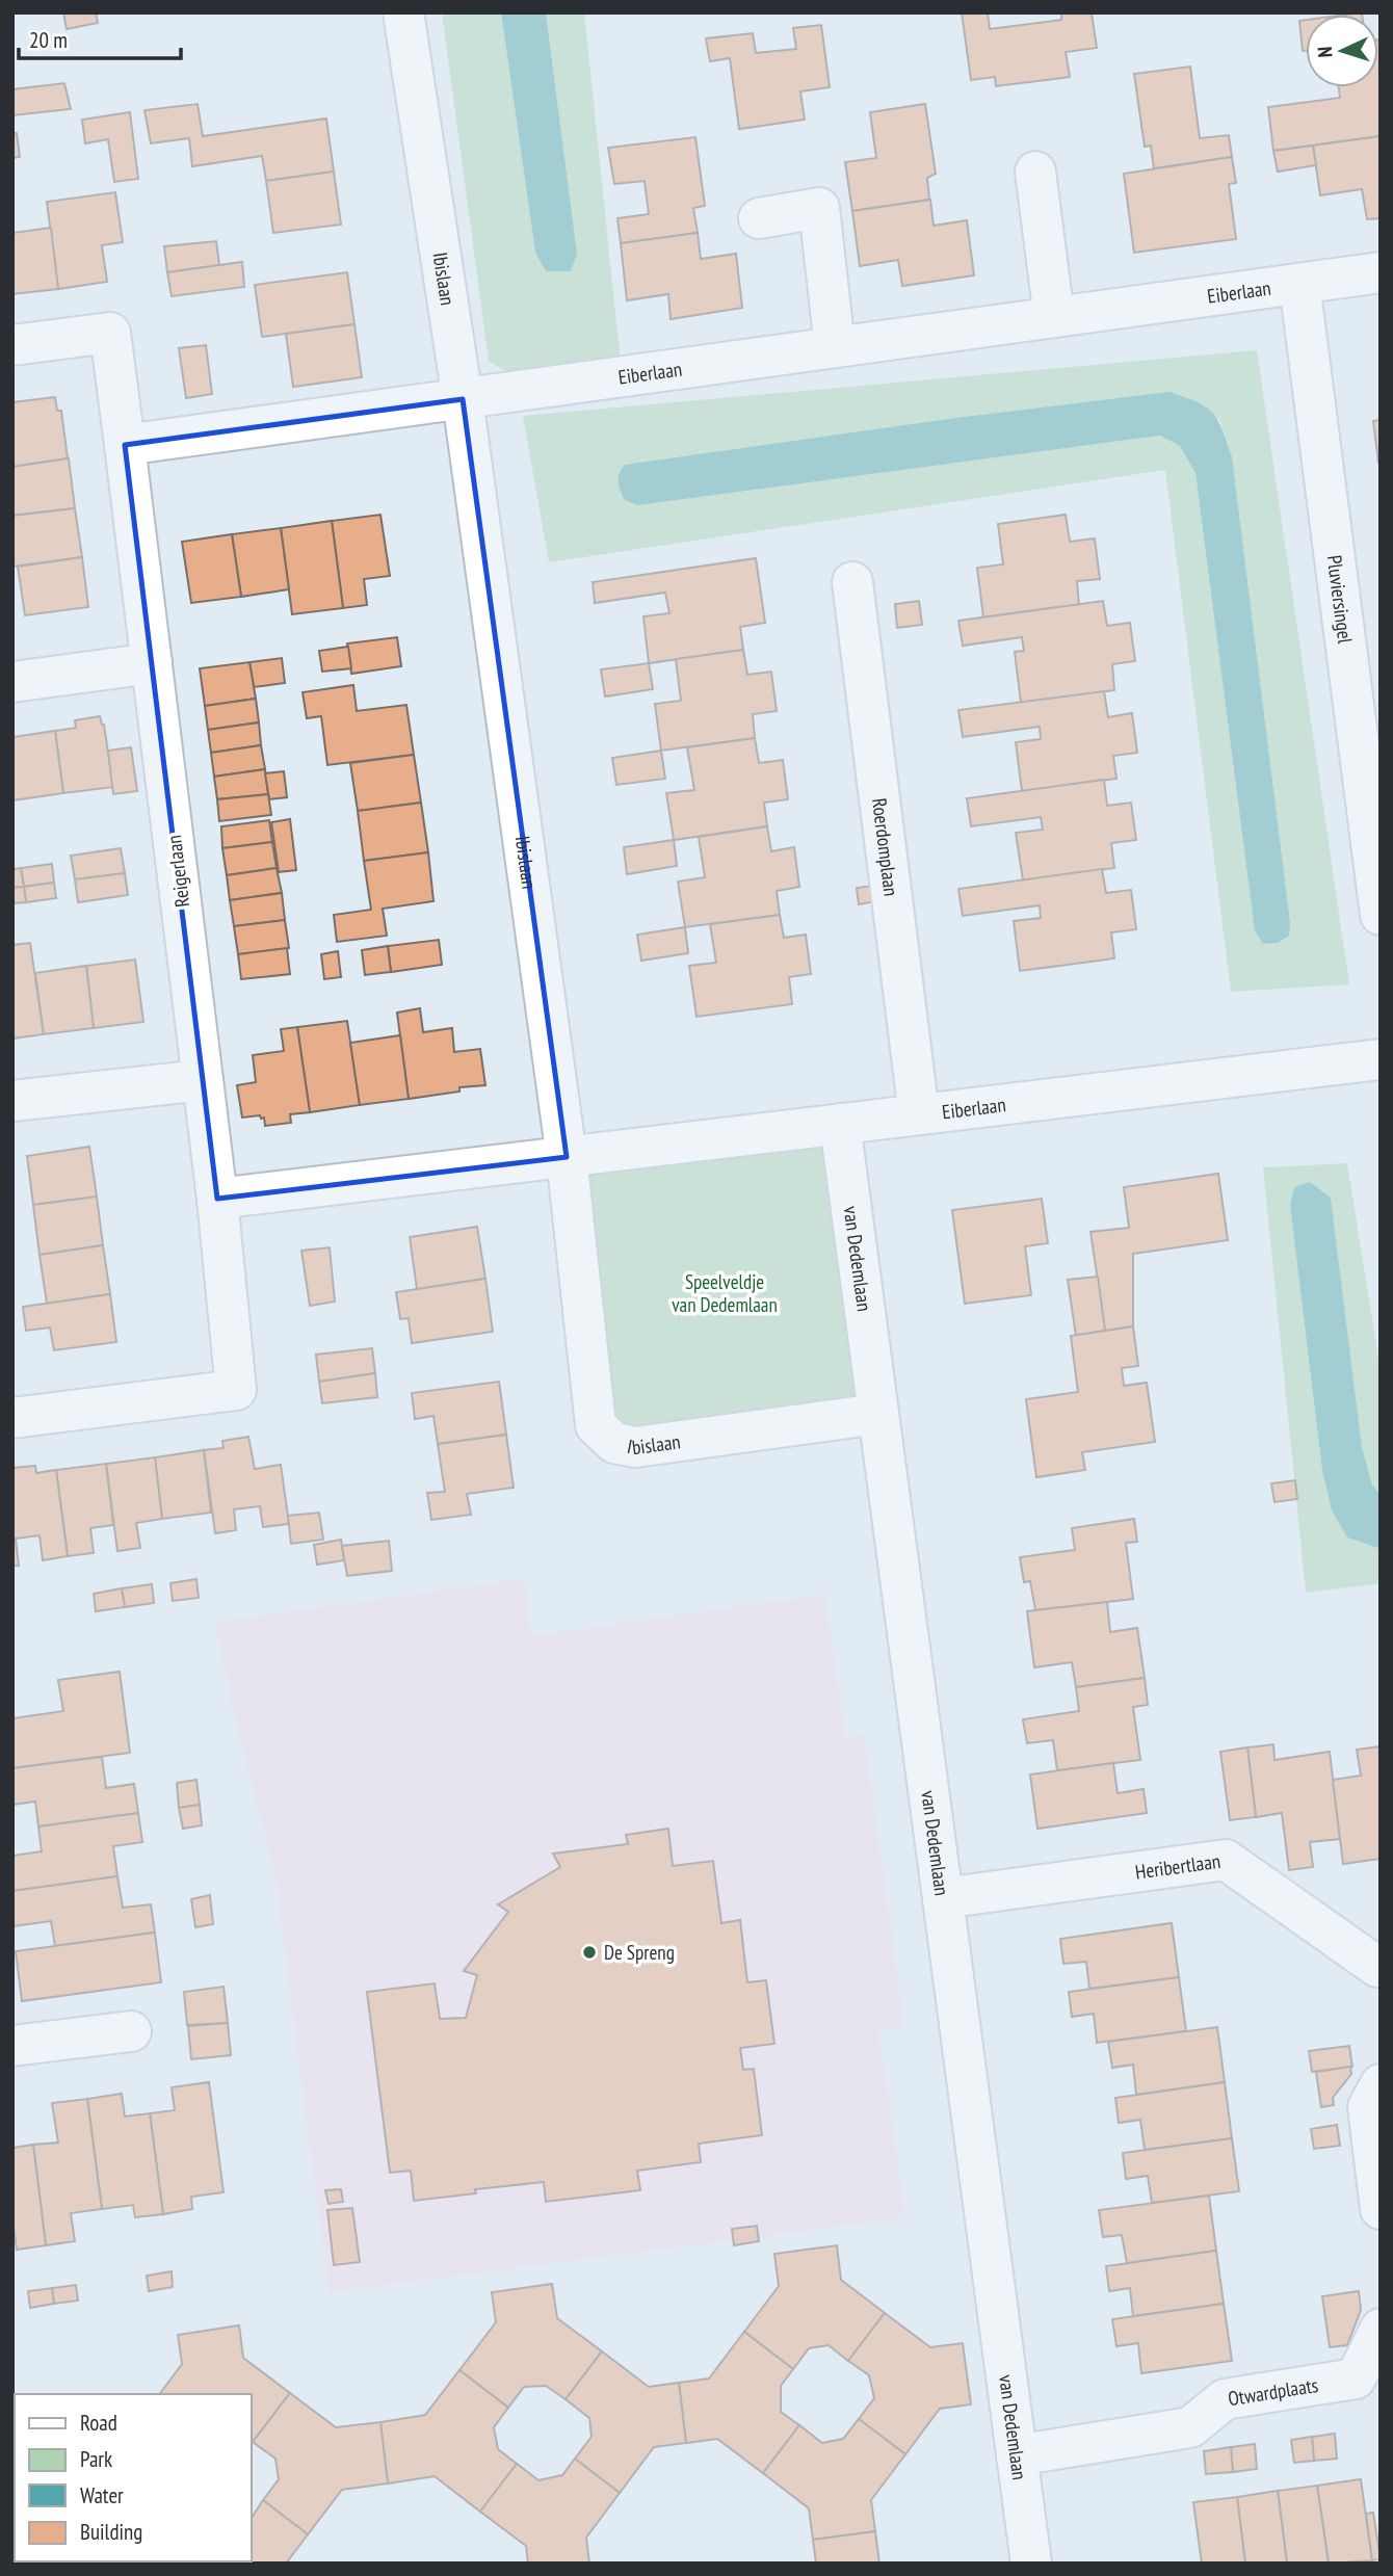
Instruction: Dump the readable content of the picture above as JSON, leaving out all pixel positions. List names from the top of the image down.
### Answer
{
  "streets": {
    "street": [
      "Ibislaan",
      "Eiberlaan",
      "Pluviersingel",
      "Roerdomplaan",
      "Reigerlaan",
      "van Dedemlaan",
      "Heribertlaan",
      "Otwardplaats"
    ]
  },
  "crossings": [
    ["Ibislaan", "Eiberlaan"],
    ["Ibislaan", "van Dedemlaan"],
    ["Eiberlaan", "Pluviersingel"],
    ["Eiberlaan", "Roerdomplaan"],
    ["Eiberlaan", "van Dedemlaan"],
    ["van Dedemlaan", "Heribertlaan"],
    ["van Dedemlaan", "Otwardplaats"]
  ],
  "parks": ["Speelveldje van Dedemlaan"],
  "places": ["De Spreng"],
  "legend": [
    "Road",
    "Park",
    "Water",
    "Building"
  ],
  "scale_bar": "20 m",
  "north": "left"
}
